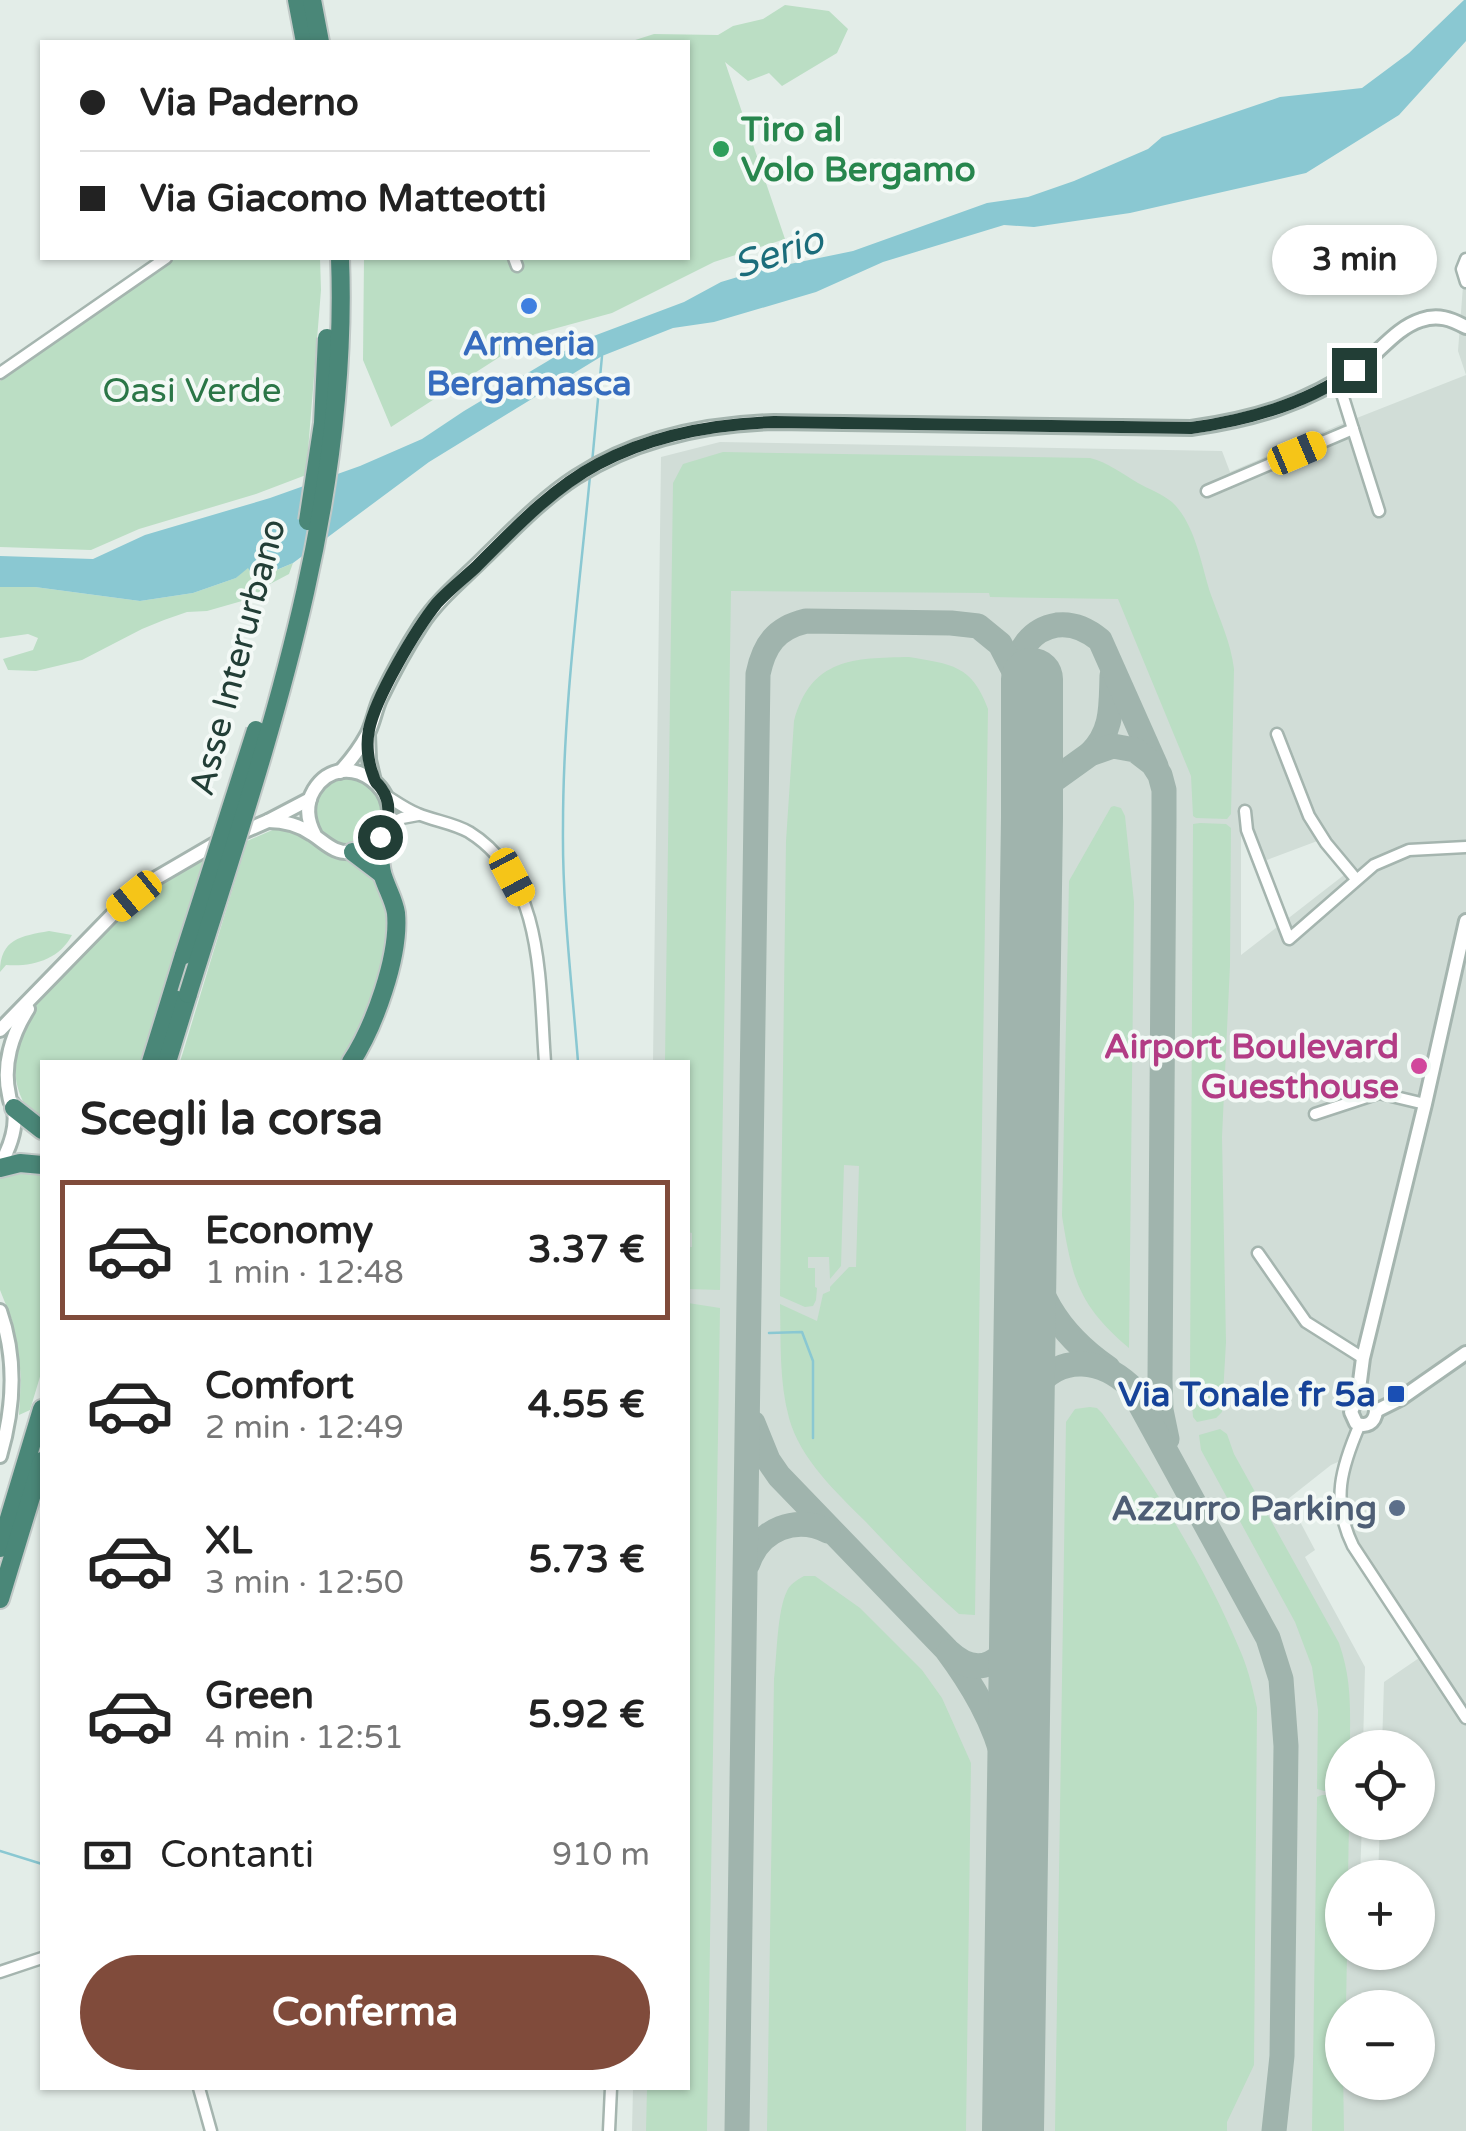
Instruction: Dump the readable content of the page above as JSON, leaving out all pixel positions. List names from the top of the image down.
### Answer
{
  "streets": {
    "highway": ["Asse Interurbano"]
  },
  "water": ["Serio"],
  "parks": ["Oasi Verde"],
  "places": {
    "other": [
      "Tiro al Volo Bergamo",
      "Armeria Bergamasca",
      "Airport Boulevard Guesthouse",
      "Azzurro Parking"
    ],
    "transit": ["Via Tonale fr 5a"]
  },
  "page": {
    "banner": ["Via Paderno", "Via Giacomo Matteotti"],
    "bubble": "3 min",
    "heading": "Scegli la corsa",
    "list": [
      {
        "name": "Economy",
        "note": "1 min · 12:48",
        "value": "3.37 €"
      },
      {
        "name": "Comfort",
        "note": "2 min · 12:49",
        "value": "4.55 €"
      },
      {
        "name": "XL",
        "note": "3 min · 12:50",
        "value": "5.73 €"
      },
      {
        "name": "Green",
        "note": "4 min · 12:51",
        "value": "5.92 €"
      }
    ],
    "map_buttons": ["+", "−"],
    "pay": ["Contanti", "910 m"],
    "buttons": "Conferma"
  }
}
